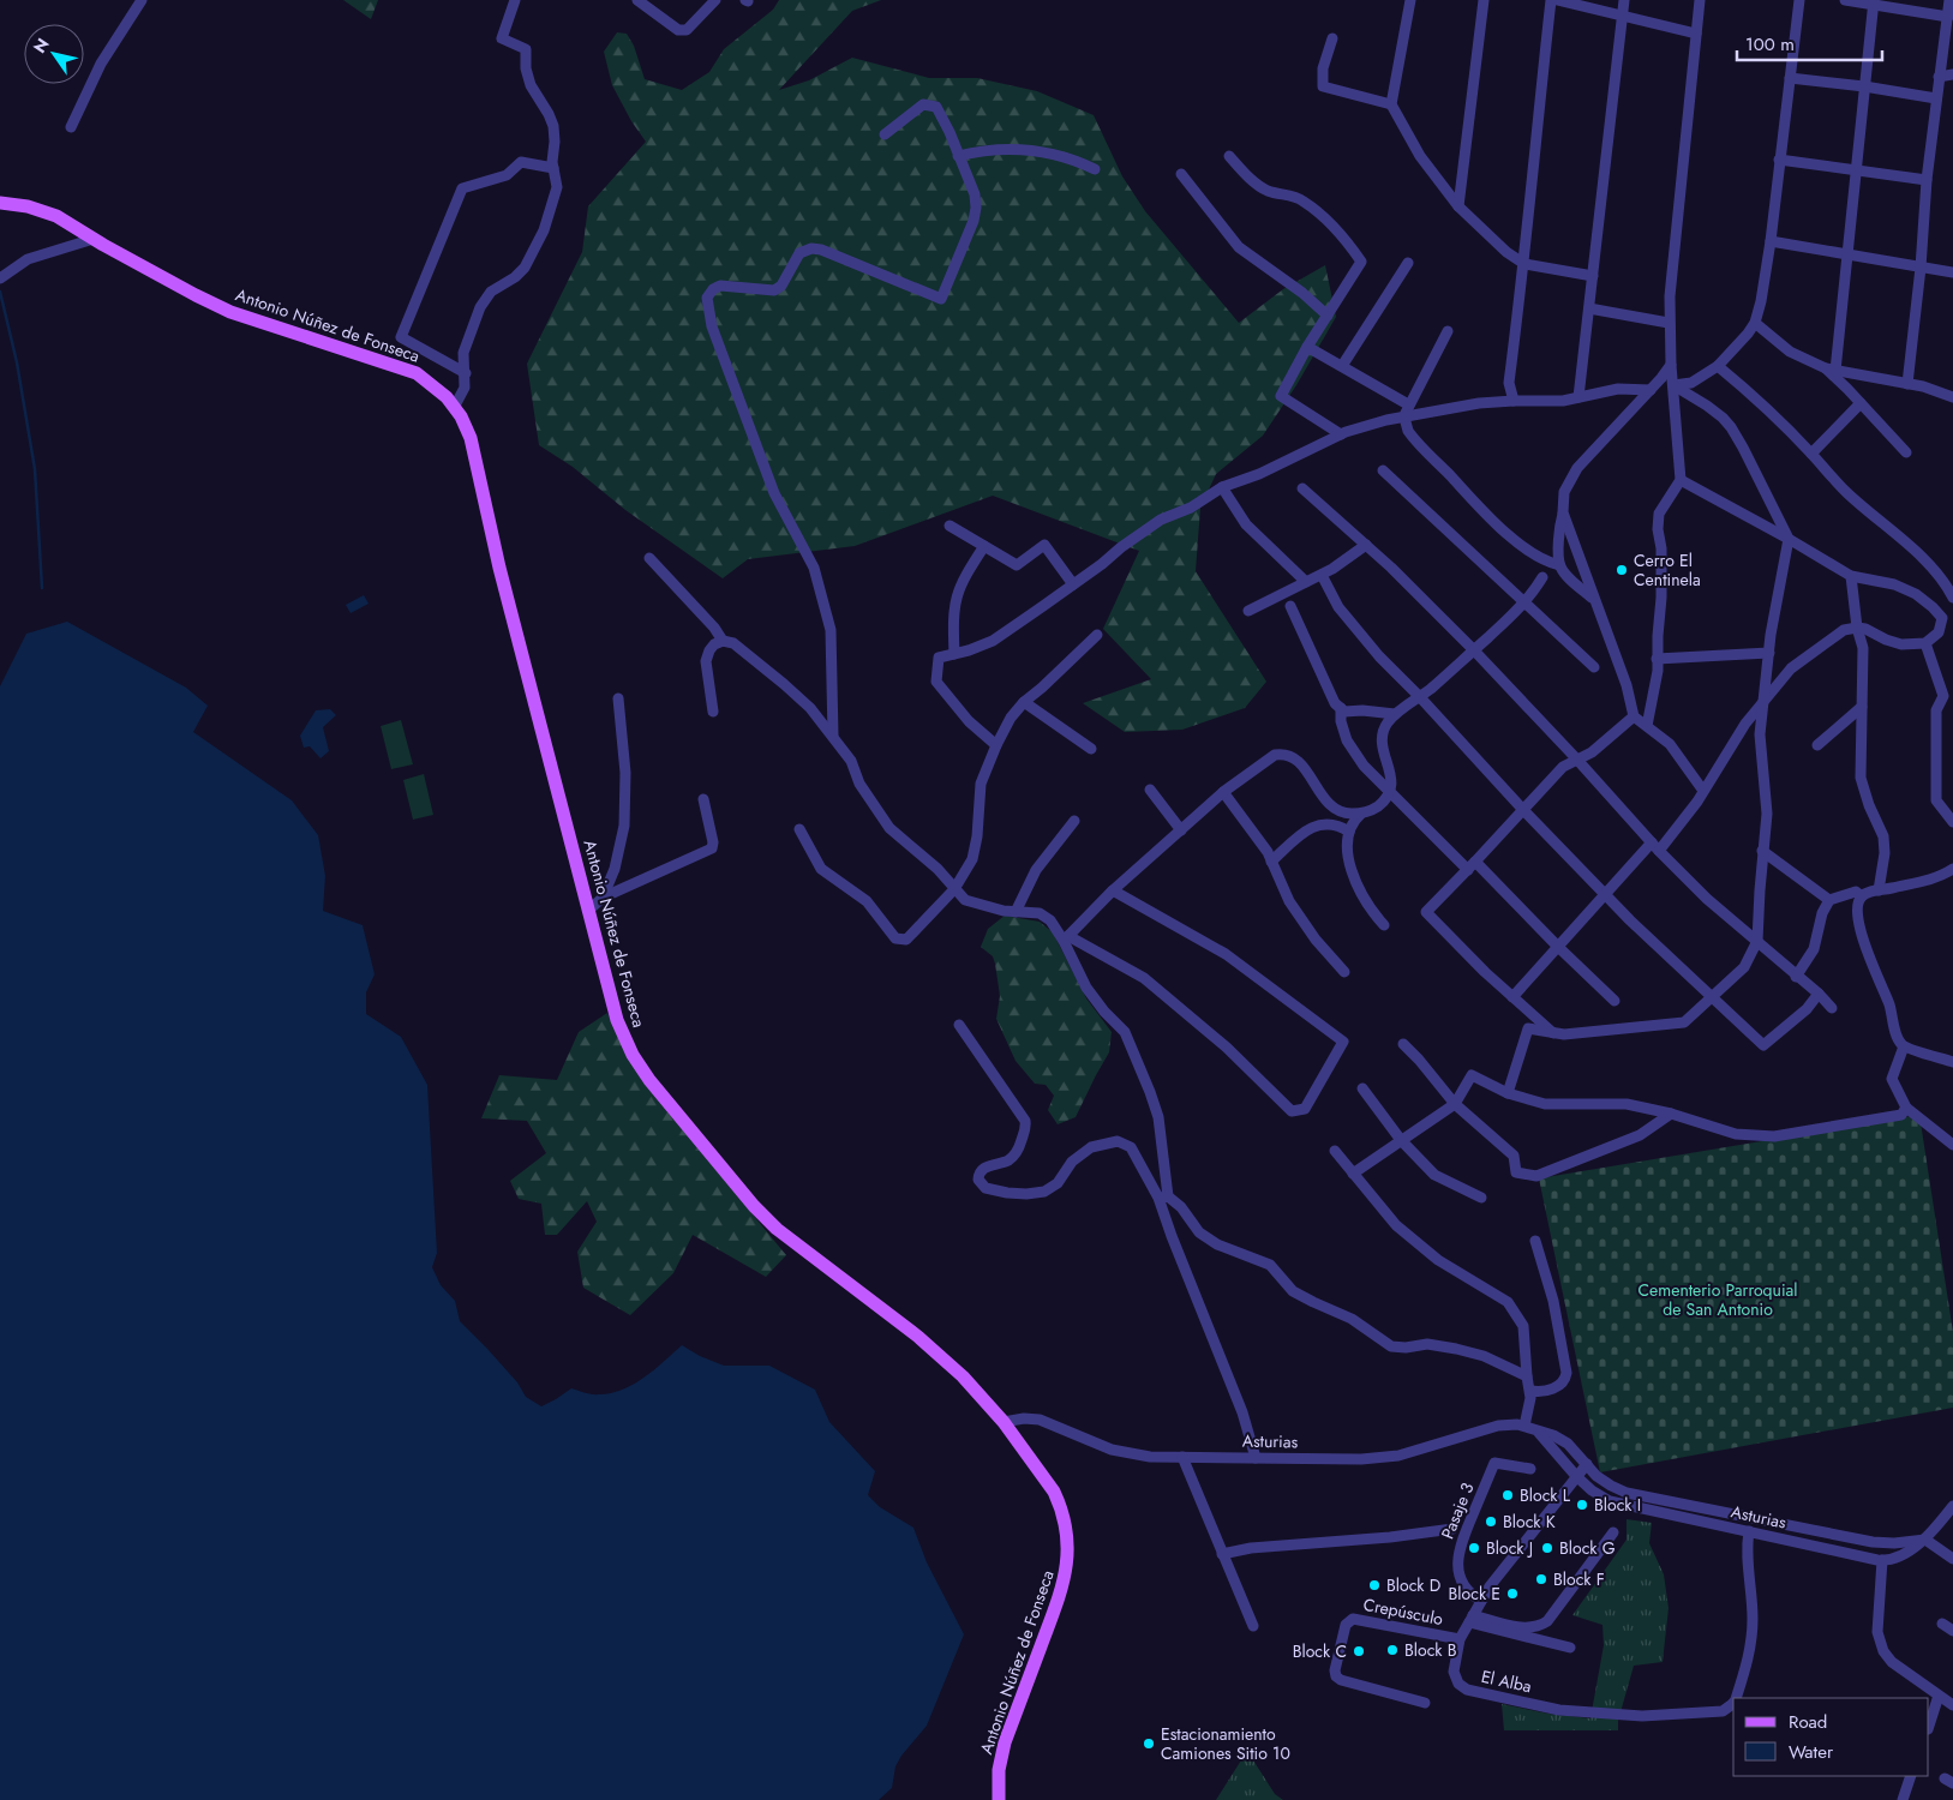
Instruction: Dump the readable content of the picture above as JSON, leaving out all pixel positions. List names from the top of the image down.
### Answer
{
  "streets": {
    "main road": ["Antonio Núñez de Fonseca"],
    "street": [
      "Asturias",
      "Pasaje 3",
      "Crepúsculo",
      "El Alba"
    ]
  },
  "crossings": [
    ["Antonio Núñez de Fonseca", "Asturias"],
    ["Asturias", "El Alba"],
    ["Pasaje 3", "El Alba"],
    ["Crepúsculo", "El Alba"]
  ],
  "parks": ["Cementerio Parroquial de San Antonio"],
  "places": [
    "Cerro El Centinela",
    "Block L",
    "Block I",
    "Block K",
    "Block J",
    "Block G",
    "Block F",
    "Block D",
    "Block E",
    "Block B",
    "Block C",
    "Estacionamiento Camiones Sitio 10"
  ],
  "legend": ["Road", "Water"],
  "scale_bar": "100 m",
  "north": "top left"
}
